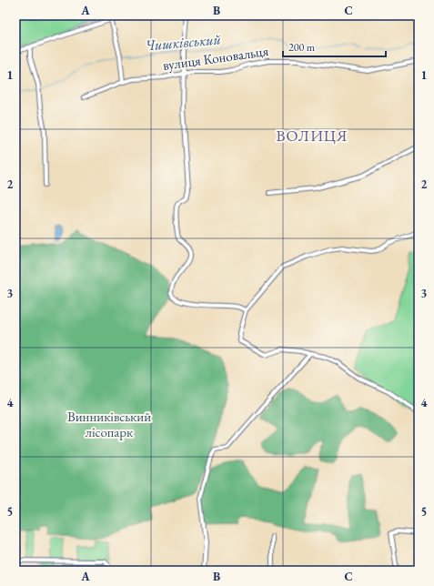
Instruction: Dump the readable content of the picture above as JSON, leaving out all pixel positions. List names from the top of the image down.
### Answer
{
  "streets": {
    "street": ["вулиця Коновальця"]
  },
  "districts": ["ВОЛИЦЯ"],
  "water": ["Чишківський"],
  "parks": ["Винниківський лісопарк"],
  "scale_bar": "200 m",
  "grid": {
    "columns": ["A", "B", "C"],
    "rows": [
      "1",
      "2",
      "3",
      "4",
      "5"
    ]
  }
}
